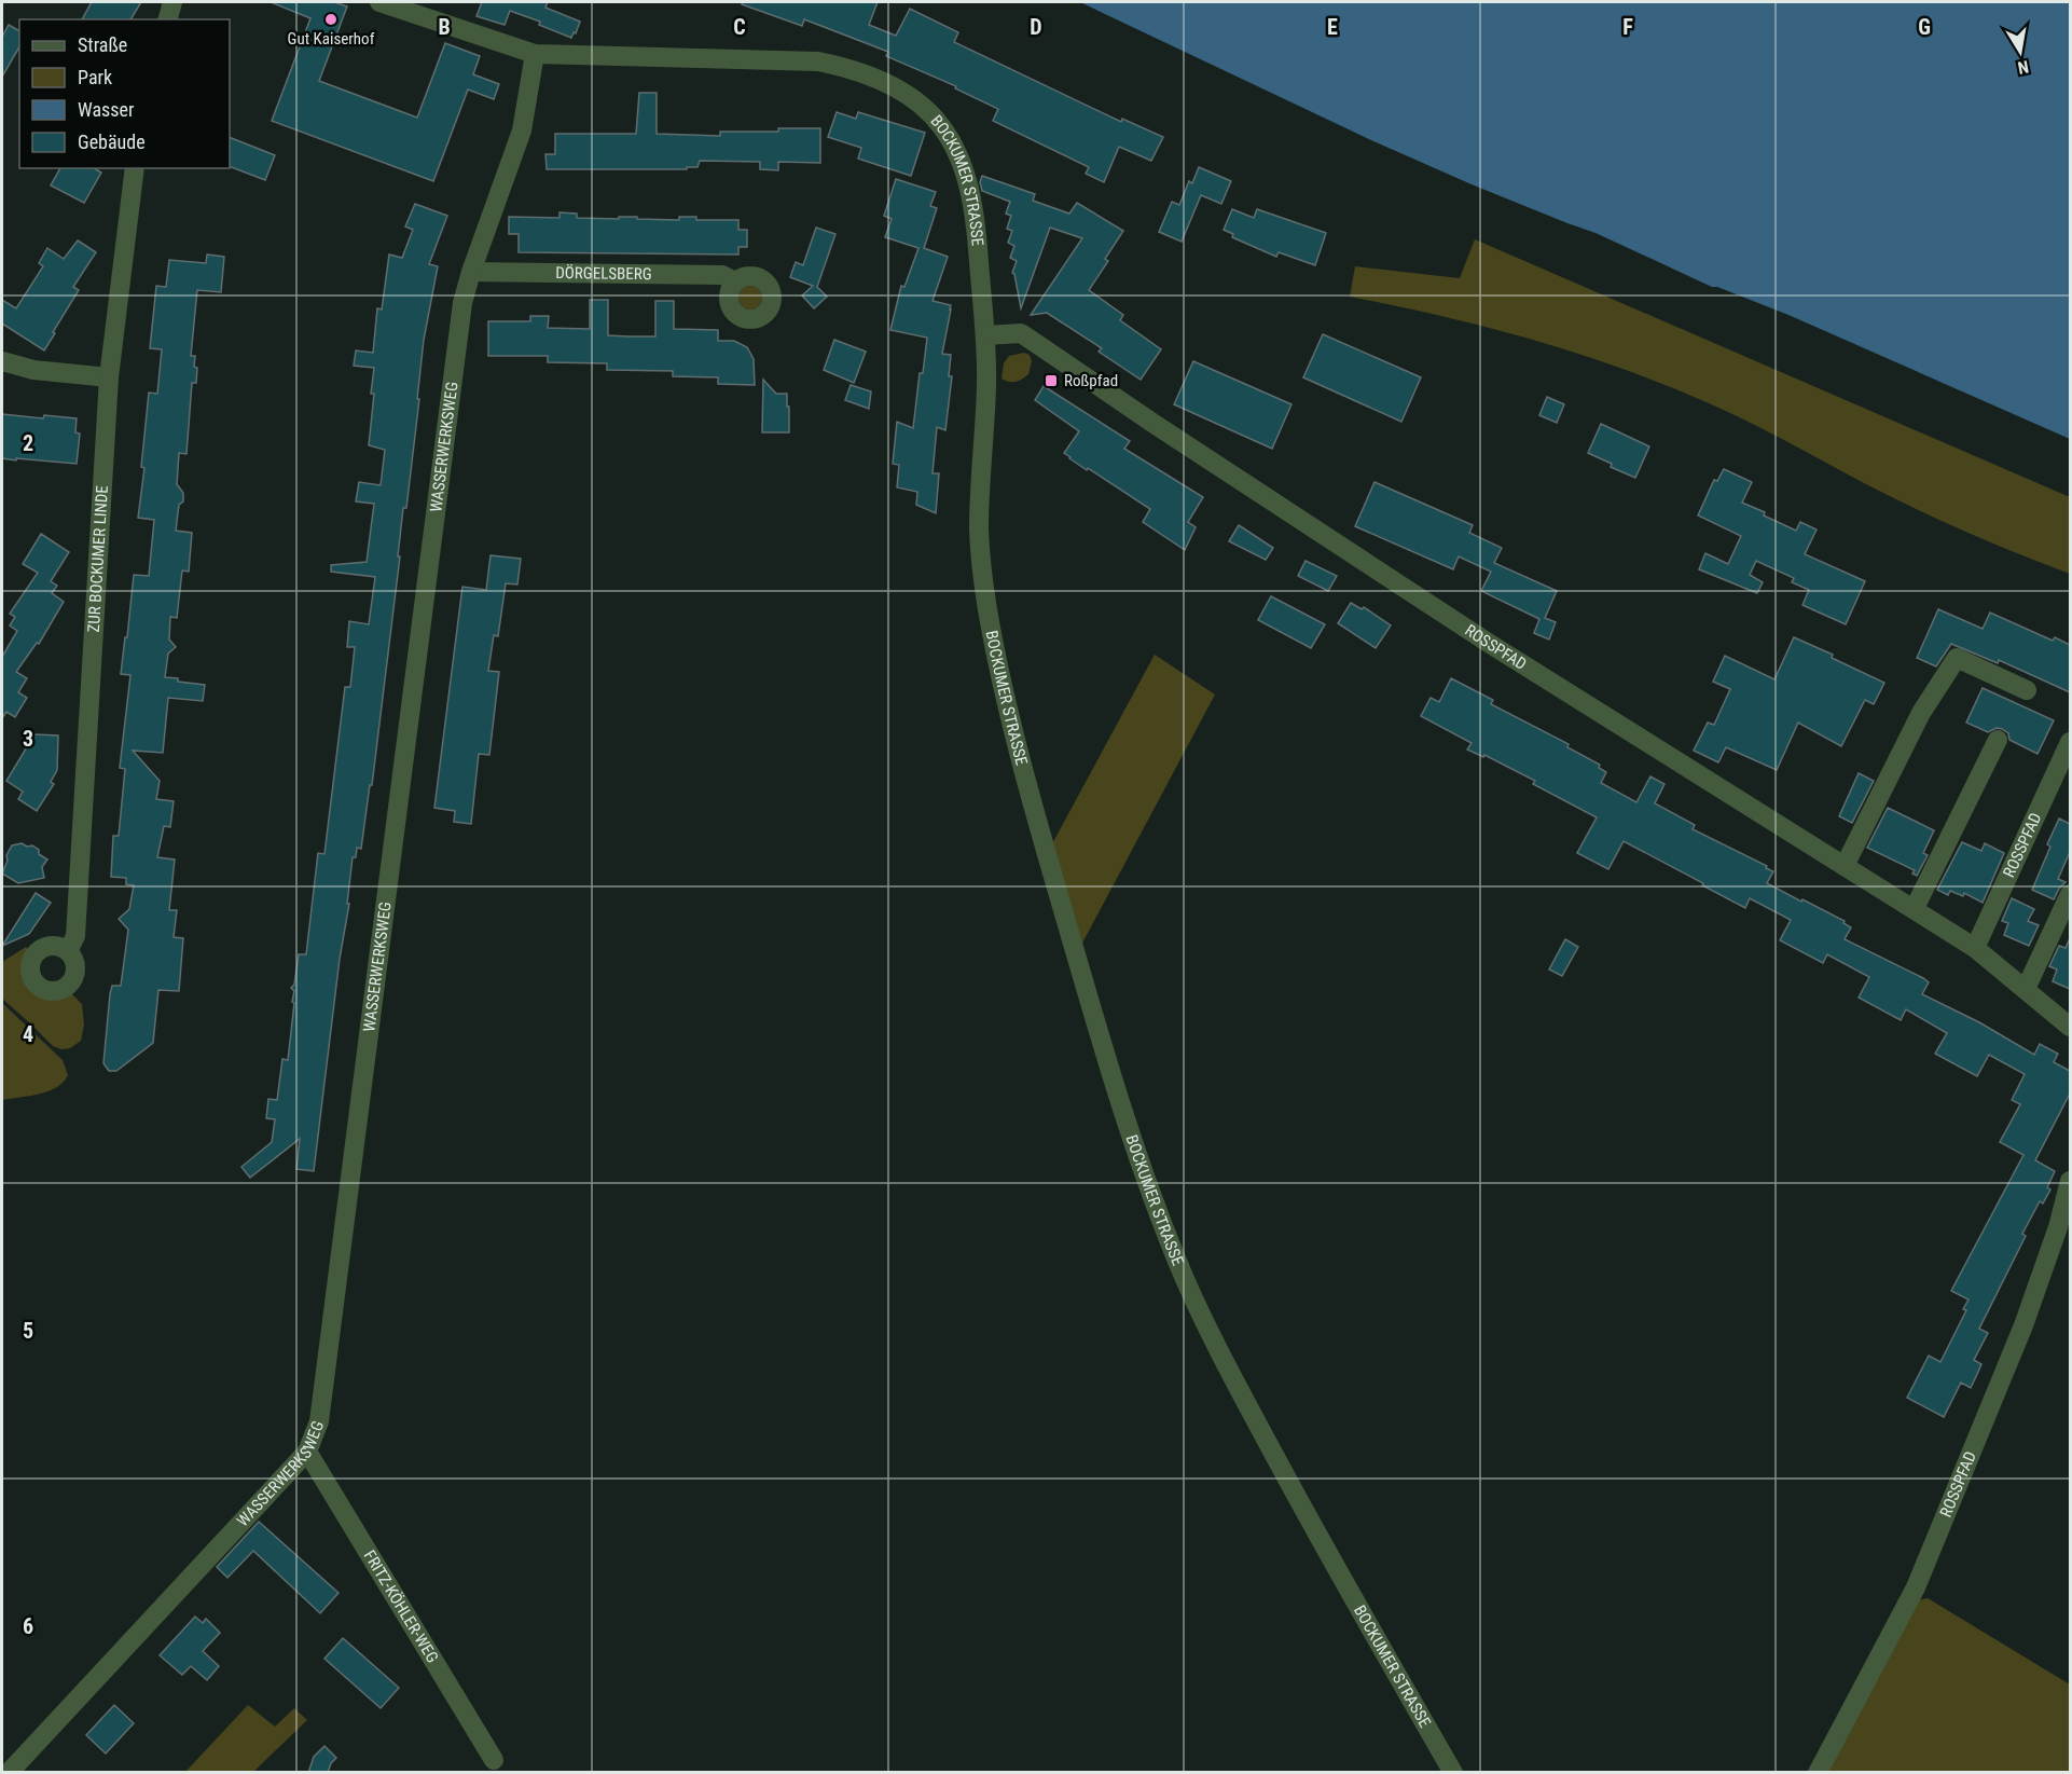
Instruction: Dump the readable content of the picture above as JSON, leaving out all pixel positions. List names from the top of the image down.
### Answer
{
  "streets": {
    "street": [
      "BOCKUMER STRASSE",
      "DÖRGELSBERG",
      "WASSERWERKSWEG",
      "ZUR BOCKUMER LINDE",
      "ROSSPFAD",
      "FRITZ-KÖHLER-WEG"
    ]
  },
  "crossings": [
    ["BOCKUMER STRASSE", "WASSERWERKSWEG"],
    ["BOCKUMER STRASSE", "ROSSPFAD"],
    ["DÖRGELSBERG", "WASSERWERKSWEG"],
    ["WASSERWERKSWEG", "FRITZ-KÖHLER-WEG"]
  ],
  "places": {
    "other": ["Gut Kaiserhof"],
    "transit": ["Roßpfad"]
  },
  "legend": [
    "Straße",
    "Park",
    "Wasser",
    "Gebäude"
  ],
  "north": "bottom",
  "grid": {
    "columns": [
      "B",
      "C",
      "D",
      "E",
      "F",
      "G"
    ],
    "rows": [
      "2",
      "3",
      "4",
      "5",
      "6"
    ]
  }
}
